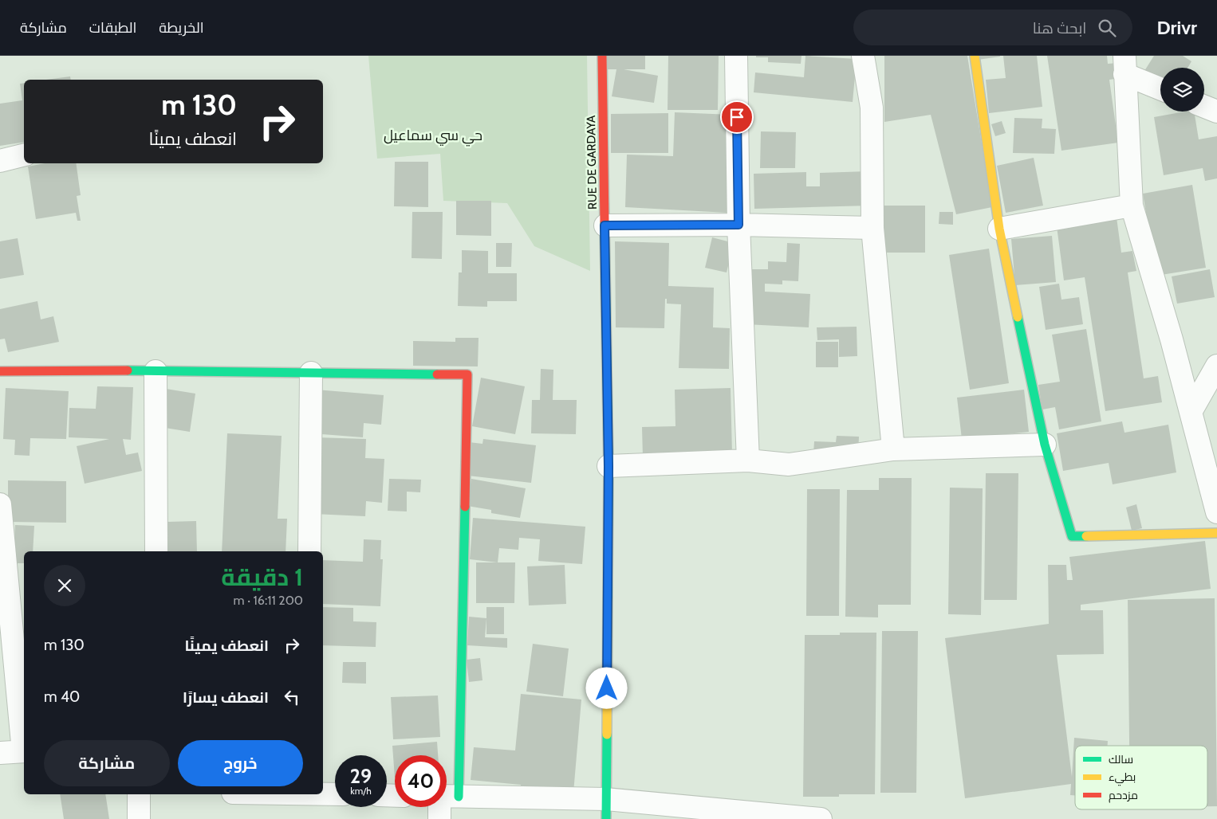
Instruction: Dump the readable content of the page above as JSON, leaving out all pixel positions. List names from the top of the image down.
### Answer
{
  "streets": {
    "street": ["RUE DE GARDAYA"]
  },
  "districts": ["حي سي سماعيل"],
  "legend": ["سالك", "بطيء", "مزدحم"],
  "page": {
    "header": "Drivr",
    "search": "ابحث هنا",
    "nav": ["الخريطة", "الطبقات", "مشاركة"],
    "turn": ["130 m", "انعطف يمينًا"],
    "heading": ["1 دقيقة", "200 m · 16:11"],
    "list": [
      {
        "name": "انعطف يمينًا",
        "value": "130 m"
      },
      {
        "name": "انعطف يسارًا",
        "value": "40 m"
      }
    ],
    "buttons": ["خروج", "مشاركة"],
    "speed": "29 km/h",
    "limit": "40"
  }
}
